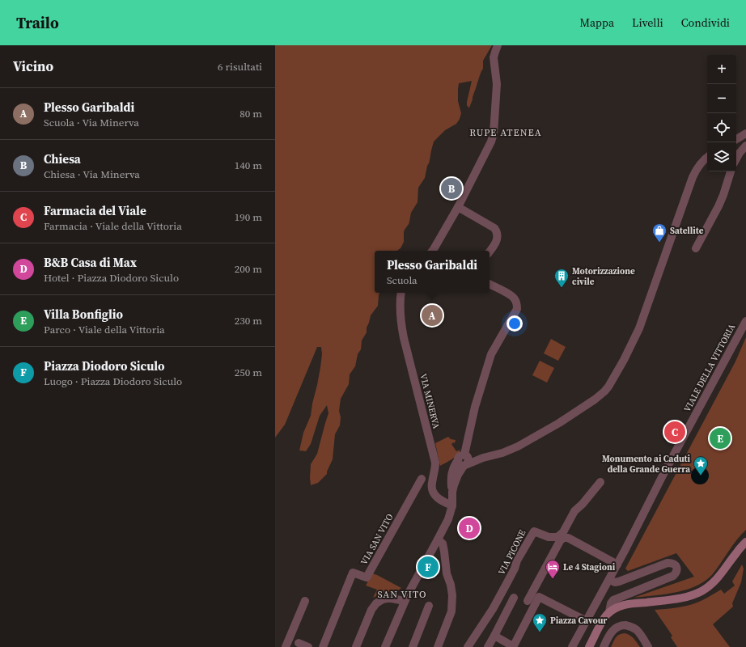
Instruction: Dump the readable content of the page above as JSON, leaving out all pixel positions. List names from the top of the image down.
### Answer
{
  "streets": {
    "street": [
      "VIALE DELLA VITTORIA",
      "VIA MINERVA",
      "VIA SAN VITO",
      "VIA PICONE"
    ]
  },
  "districts": ["RUPE ATENEA", "SAN VITO"],
  "places": {
    "shop": ["Satellite"],
    "building": ["Motorizzazione civile"],
    "place": ["Monumento ai Caduti della Grande Guerra", "Piazza Cavour"],
    "hotel": ["Le 4 Stagioni"]
  },
  "page": {
    "header": "Trailo",
    "nav": ["Mappa", "Livelli", "Condividi"],
    "heading": ["Vicino", "6 risultati"],
    "map_buttons": ["+", "−"],
    "list": [
      {
        "mark": "A",
        "name": "Plesso Garibaldi",
        "note": "Scuola · Via Minerva",
        "value": "80 m"
      },
      {
        "mark": "B",
        "name": "Chiesa",
        "note": "Chiesa · Via Minerva",
        "value": "140 m"
      },
      {
        "mark": "C",
        "name": "Farmacia del Viale",
        "note": "Farmacia · Viale della Vittoria",
        "value": "190 m"
      },
      {
        "mark": "D",
        "name": "B&B Casa di Max",
        "note": "Hotel · Piazza Diodoro Siculo",
        "value": "200 m"
      },
      {
        "mark": "E",
        "name": "Villa Bonfiglio",
        "note": "Parco · Viale della Vittoria",
        "value": "230 m"
      },
      {
        "mark": "F",
        "name": "Piazza Diodoro Siculo",
        "note": "Luogo · Piazza Diodoro Siculo",
        "value": "250 m"
      }
    ],
    "pins": [
      "B",
      "A",
      "C",
      "E",
      "D",
      "F"
    ],
    "popup": ["Plesso Garibaldi", "Scuola"]
  }
}
